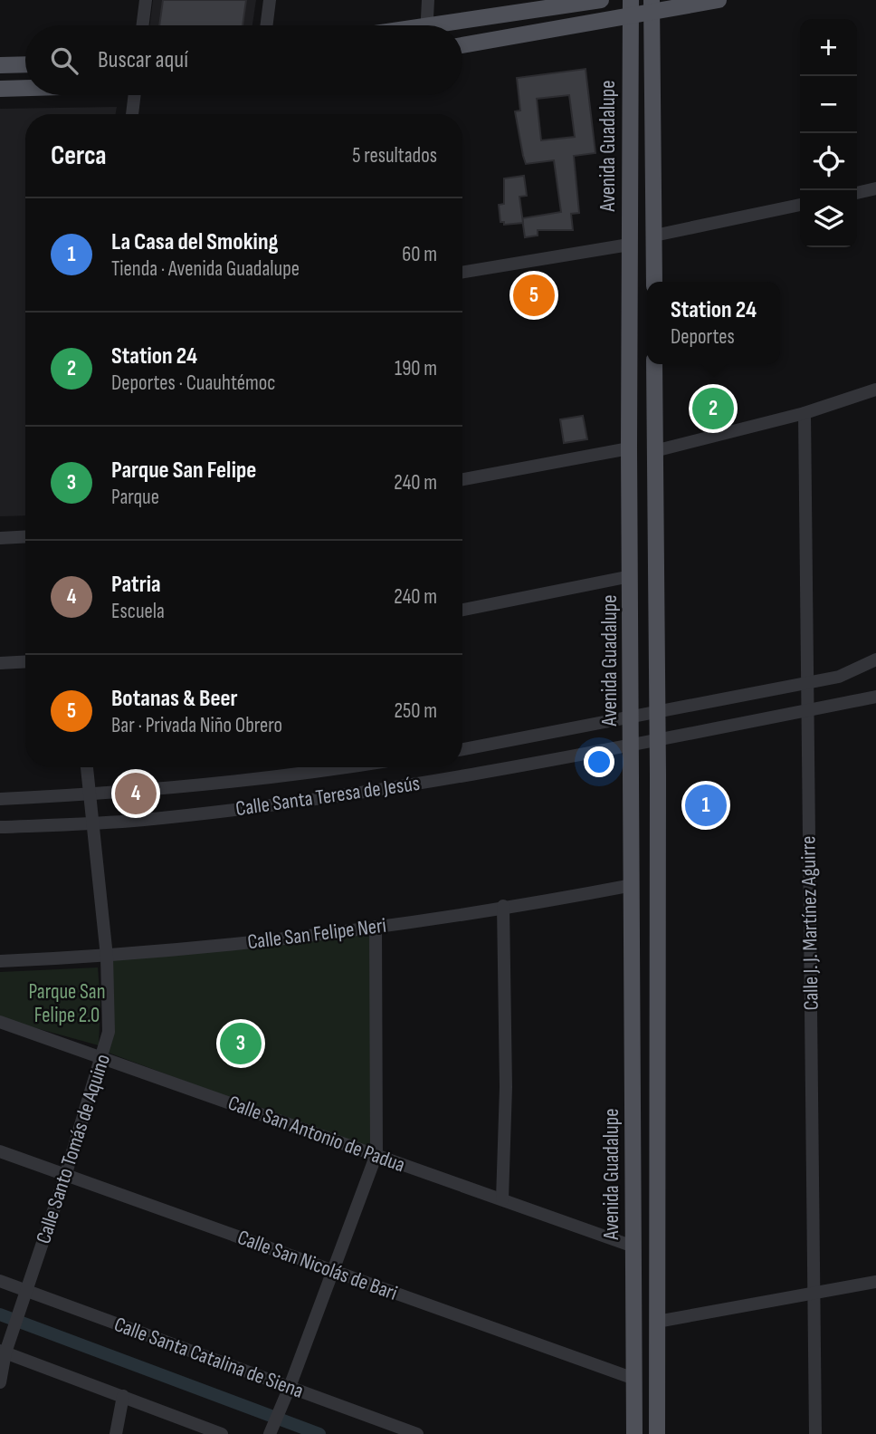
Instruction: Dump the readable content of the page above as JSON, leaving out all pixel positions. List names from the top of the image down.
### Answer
{
  "streets": {
    "main road": ["Avenida Guadalupe"],
    "street": [
      "Calle Santa Teresa de Jesús",
      "Calle J. J. Martínez Aguirre",
      "Calle San Felipe Neri",
      "Calle San Antonio de Padua",
      "Calle Santo Tomás de Aquino",
      "Calle San Nicolás de Bari",
      "Calle Santa Catalina de Siena"
    ]
  },
  "crossings": [
    ["Avenida Guadalupe", "Calle Santa Teresa de Jesús"],
    ["Avenida Guadalupe", "Calle San Felipe Neri"],
    ["Avenida Guadalupe", "Calle San Antonio de Padua"],
    ["Avenida Guadalupe", "Calle San Nicolás de Bari"],
    ["Calle Santa Teresa de Jesús", "Calle J. J. Martínez Aguirre"],
    ["Calle Santa Teresa de Jesús", "Calle Santo Tomás de Aquino"],
    ["Calle San Felipe Neri", "Calle Santo Tomás de Aquino"],
    ["Calle San Antonio de Padua", "Calle Santo Tomás de Aquino"],
    ["Calle Santo Tomás de Aquino", "Calle San Nicolás de Bari"],
    ["Calle Santo Tomás de Aquino", "Calle Santa Catalina de Siena"]
  ],
  "parks": ["Parque San Felipe 2.0"],
  "page": {
    "map_buttons": ["+", "−"],
    "search": "Buscar aquí",
    "heading": ["Cerca", "5 resultados"],
    "list": [
      {
        "mark": "1",
        "name": "La Casa del Smoking",
        "note": "Tienda · Avenida Guadalupe",
        "value": "60 m"
      },
      {
        "mark": "2",
        "name": "Station 24",
        "note": "Deportes · Cuauhtémoc",
        "value": "190 m"
      },
      {
        "mark": "3",
        "name": "Parque San Felipe",
        "note": "Parque",
        "value": "240 m"
      },
      {
        "mark": "4",
        "name": "Patria",
        "note": "Escuela",
        "value": "240 m"
      },
      {
        "mark": "5",
        "name": "Botanas & Beer",
        "note": "Bar · Privada Niño Obrero",
        "value": "250 m"
      }
    ],
    "pins": [
      "5",
      "2",
      "4",
      "1",
      "3"
    ],
    "popup": ["Station 24", "Deportes"]
  }
}
